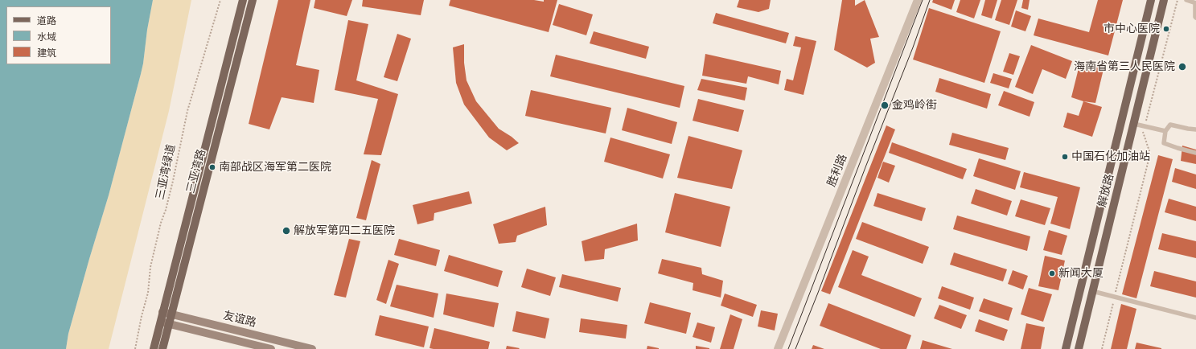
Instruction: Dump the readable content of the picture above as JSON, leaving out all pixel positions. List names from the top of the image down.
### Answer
{
  "streets": {
    "main road": ["三亚湾路", "解放路", "友谊路"],
    "street": ["胜利路"],
    "path": ["三亚湾绿道"]
  },
  "crossings": [
    ["三亚湾路", "友谊路"]
  ],
  "places": [
    "市中心医院",
    "海南省第三人民医院",
    "金鸡岭街",
    "中国石化加油站",
    "南部战区海军第二医院",
    "解放军第四二五医院",
    "新闻大厦"
  ],
  "legend": ["道路", "水域", "建筑"]
}
